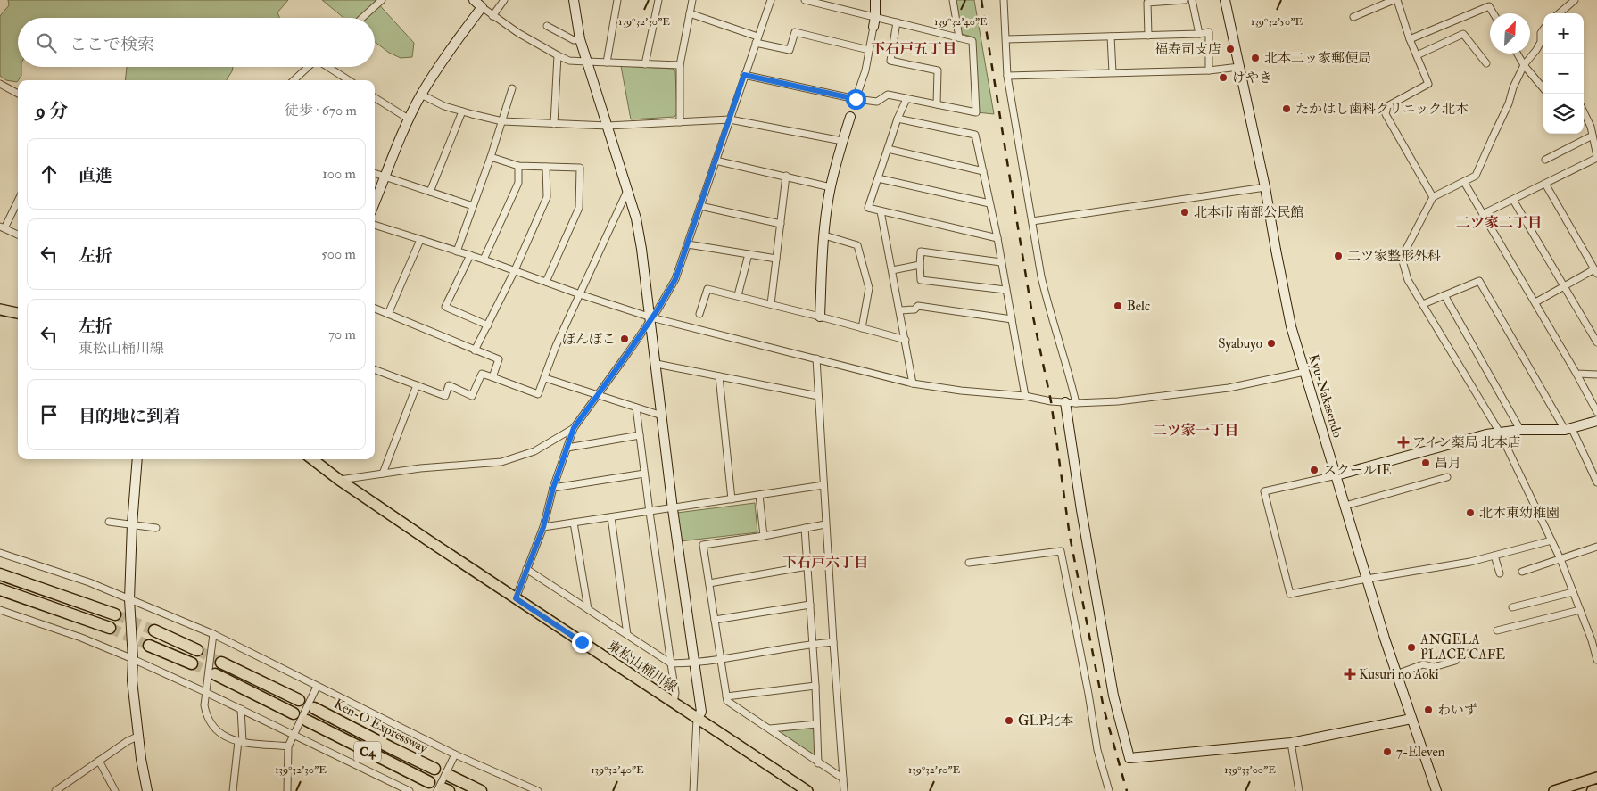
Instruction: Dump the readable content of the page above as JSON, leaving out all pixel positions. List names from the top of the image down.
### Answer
{
  "streets": {
    "highway": ["Ken-O Expressway", "C4"],
    "main road": ["東松山桶川線"],
    "street": ["Kyu-Nakasendo"]
  },
  "districts": [
    "下石戸五丁目",
    "二ツ家二丁目",
    "二ツ家一丁目",
    "下石戸六丁目"
  ],
  "places": {
    "other": [
      "福寿司支店",
      "北本二ッ家郵便局",
      "けやき",
      "たかはし歯科クリニック北本",
      "北本市 南部公民館",
      "二ツ家整形外科",
      "Belc",
      "ぽんぽこ",
      "Syabuyo",
      "昌月",
      "スクールIE",
      "北本東幼稚園",
      "ANGELA PLACE CAFE",
      "わいず",
      "GLP北本",
      "7-Eleven"
    ],
    "health": ["アイン薬局 北本店", "Kusuri no Aoki"]
  },
  "north": "top right",
  "page": {
    "map_buttons": ["+", "−"],
    "search": "ここで検索",
    "heading": ["9 分", "徒歩 · 670 m"],
    "list": [
      ["直進", "100 m"],
      ["左折", "500 m"],
      ["左折", "東松山桶川線", "70 m"],
      "目的地に到着"
    ]
  },
  "coordinates": [
    "139°32'40\"E",
    "139°32'50\"E",
    "139°32'30\"E",
    "139°33'00\"E"
  ]
}
